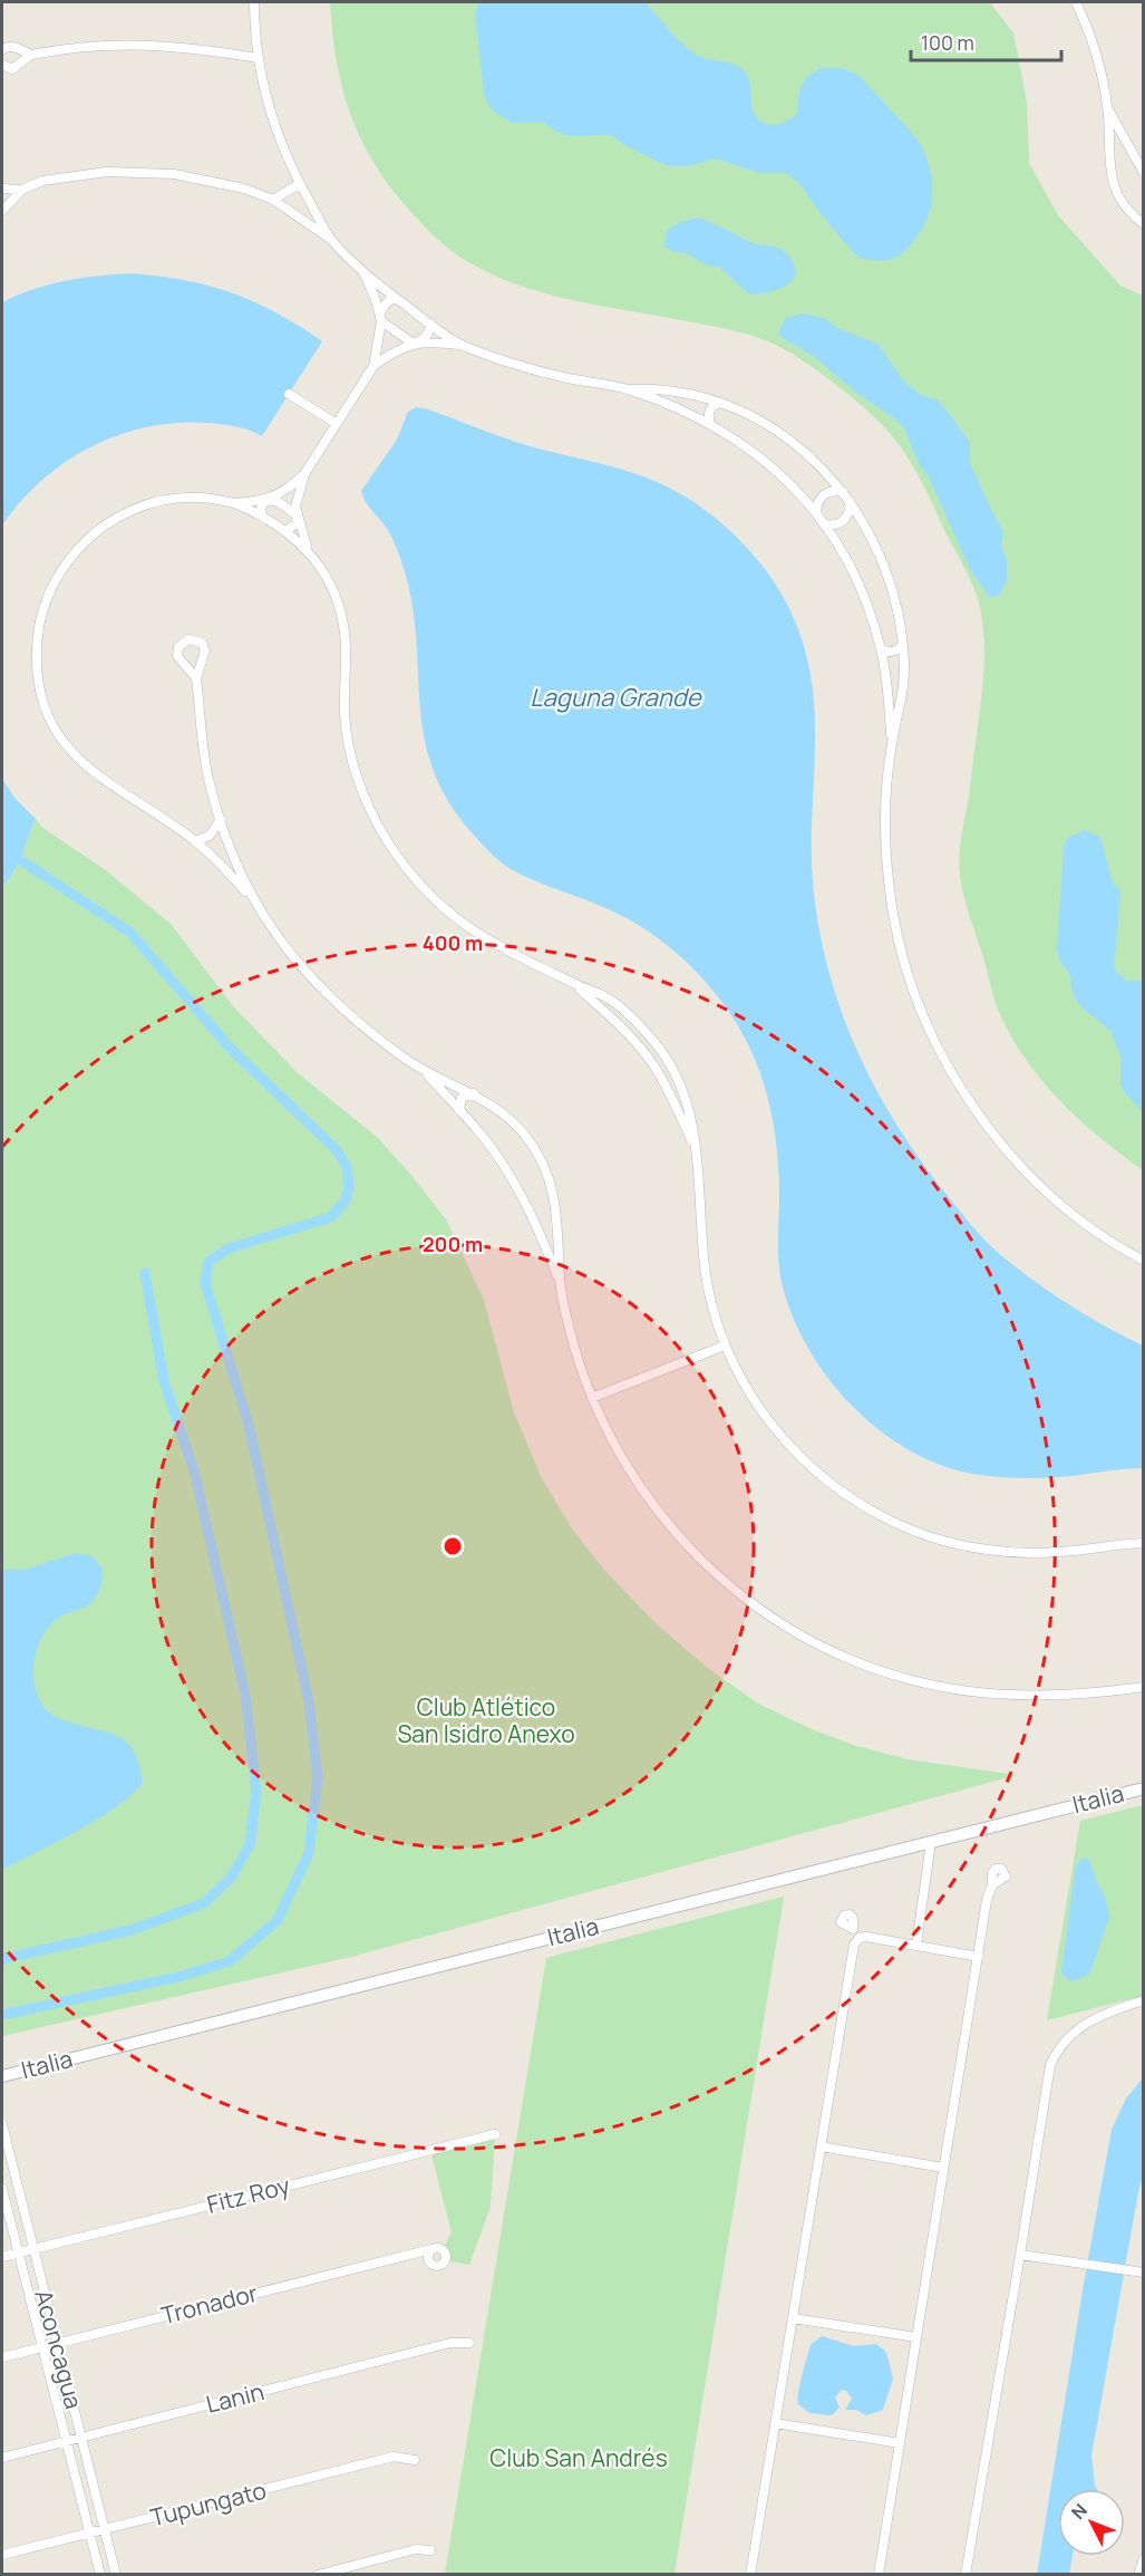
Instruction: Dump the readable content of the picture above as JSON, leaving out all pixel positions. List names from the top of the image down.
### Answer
{
  "streets": {
    "street": [
      "Italia",
      "Fitz Roy",
      "Tronador",
      "Aconcagua",
      "Lanin",
      "Tupungato"
    ]
  },
  "crossings": [
    ["Fitz Roy", "Aconcagua"],
    ["Tronador", "Aconcagua"],
    ["Aconcagua", "Lanin"],
    ["Aconcagua", "Tupungato"]
  ],
  "water": ["Laguna Grande"],
  "parks": ["Club Atlético San Isidro Anexo", "Club San Andrés"],
  "scale_bar": "100 m",
  "north": "top left",
  "rings": ["400 m", "200 m"]
}
